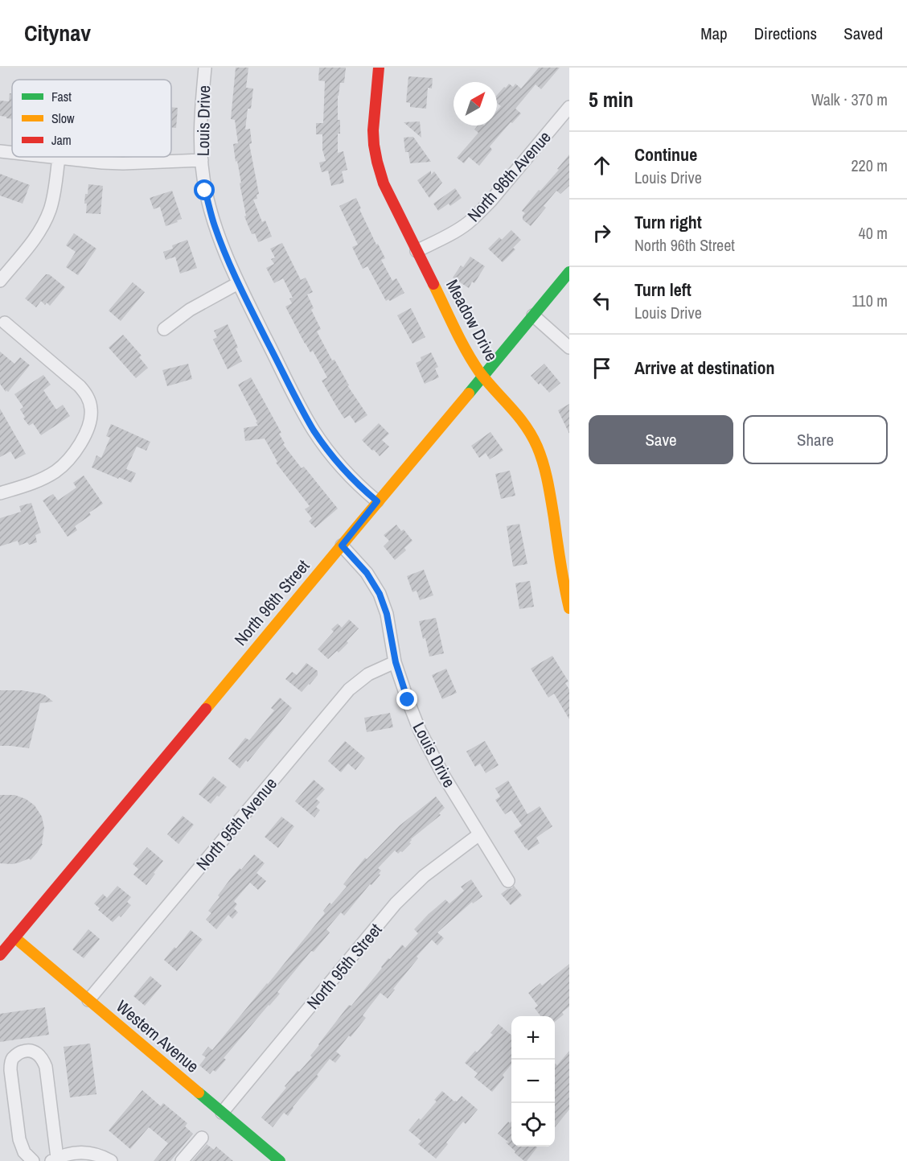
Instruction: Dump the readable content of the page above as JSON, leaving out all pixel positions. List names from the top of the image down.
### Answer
{
  "streets": {
    "street": [
      "Louis Drive",
      "North 96th Avenue",
      "Meadow Drive",
      "North 96th Street",
      "North 95th Avenue",
      "North 95th Street",
      "Western Avenue"
    ]
  },
  "crossings": [
    ["Louis Drive", "North 96th Street"],
    ["Louis Drive", "North 95th Avenue"],
    ["Louis Drive", "North 95th Street"],
    ["North 96th Avenue", "Meadow Drive"],
    ["Meadow Drive", "North 96th Street"],
    ["North 96th Street", "Western Avenue"],
    ["North 95th Avenue", "Western Avenue"],
    ["North 95th Street", "Western Avenue"]
  ],
  "legend": ["Fast", "Slow", "Jam"],
  "north": "top right",
  "page": {
    "header": "Citynav",
    "nav": ["Map", "Directions", "Saved"],
    "heading": ["5 min", "Walk · 370 m"],
    "list": [
      ["Continue", "Louis Drive", "220 m"],
      ["Turn right", "North 96th Street", "40 m"],
      ["Turn left", "Louis Drive", "110 m"],
      "Arrive at destination"
    ],
    "buttons": ["Save", "Share"],
    "map_buttons": ["+", "−"]
  }
}
